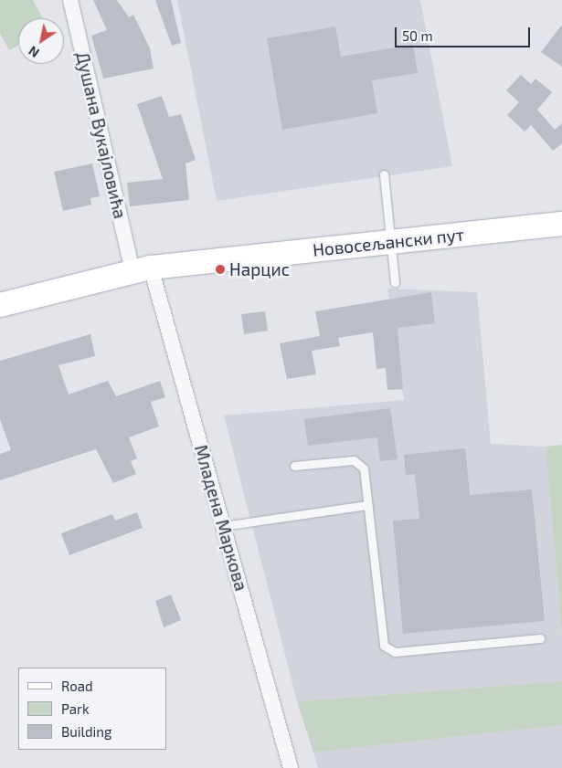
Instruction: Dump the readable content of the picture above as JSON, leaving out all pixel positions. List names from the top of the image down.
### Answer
{
  "streets": {
    "main road": ["Новосељански пут"],
    "street": ["Душана Вукајловића", "Младена Маркова"]
  },
  "crossings": [
    ["Душана Вукајловића", "Новосељански пут"],
    ["Душана Вукајловића", "Младена Маркова"],
    ["Новосељански пут", "Младена Маркова"]
  ],
  "places": ["Нарцис"],
  "legend": ["Road", "Park", "Building"],
  "scale_bar": "50 m",
  "north": "bottom left"
}
